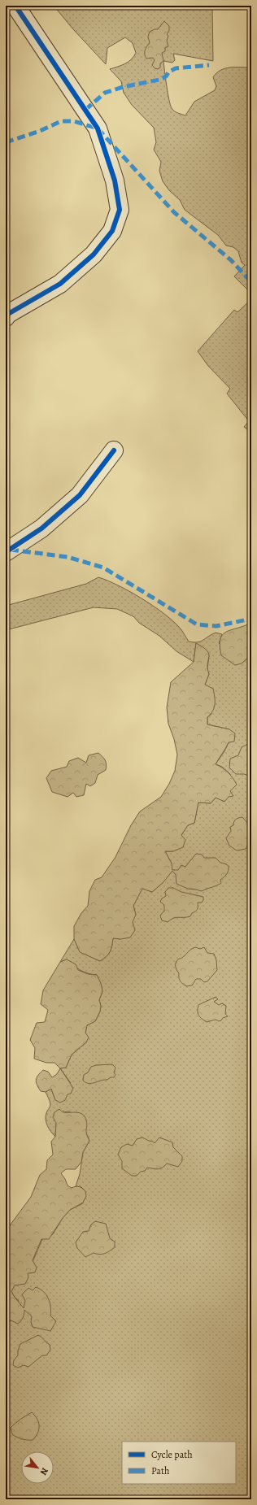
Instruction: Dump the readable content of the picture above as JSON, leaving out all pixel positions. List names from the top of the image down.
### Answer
{
  "legend": ["Cycle path", "Path"],
  "north": "bottom right"
}
